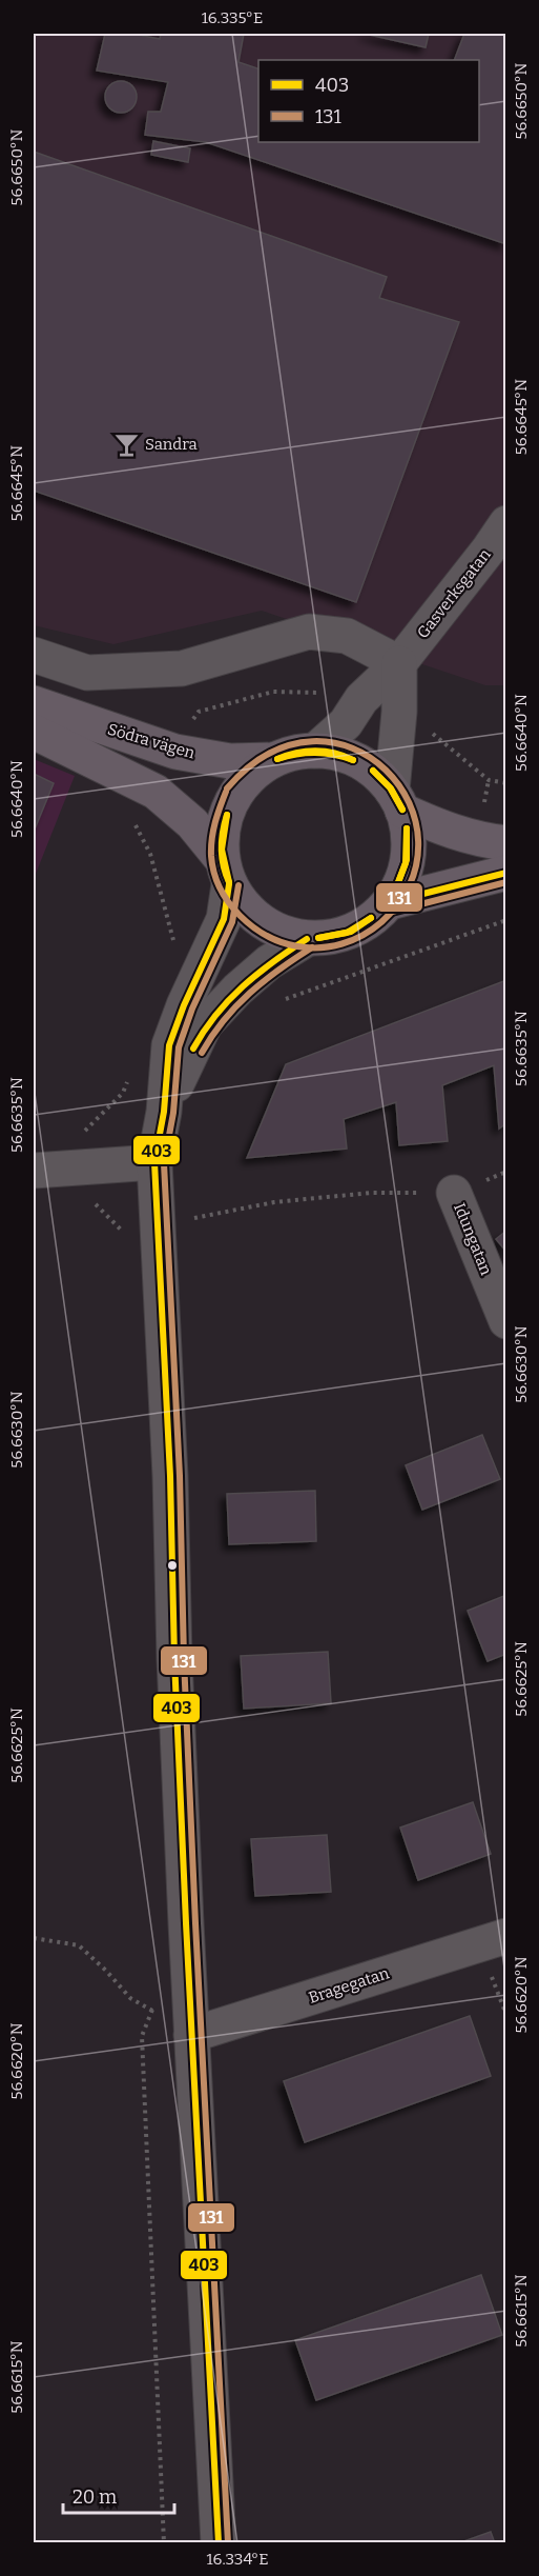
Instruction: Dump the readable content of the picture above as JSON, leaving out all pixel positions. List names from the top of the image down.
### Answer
{
  "streets": {
    "main road": ["Södra vägen"],
    "street": ["Gasverksgatan", "Idungatan", "Bragegatan"]
  },
  "crossings": [
    ["Gasverksgatan", "Södra vägen"]
  ],
  "places": {
    "bar": ["Sandra"]
  },
  "lines": ["transit line 131", "transit line 403"],
  "legend": ["403", "131"],
  "scale_bar": "20 m",
  "coordinates": [
    "16.335°E",
    "56.6650°N",
    "56.6645°N",
    "56.6640°N",
    "56.6635°N",
    "56.6630°N",
    "56.6625°N",
    "56.6620°N",
    "56.6615°N",
    "16.334°E"
  ]
}
